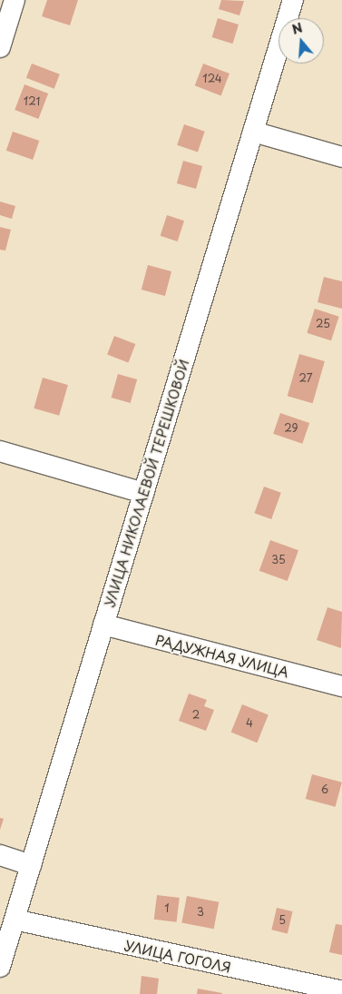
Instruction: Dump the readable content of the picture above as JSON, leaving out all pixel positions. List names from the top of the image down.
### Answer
{
  "streets": {
    "street": ["УЛИЦА НИКОЛАЕВОЙ ТЕРЕШКОВОЙ", "РАДУЖНАЯ УЛИЦА", "УЛИЦА ГОГОЛЯ"]
  },
  "crossings": [
    ["УЛИЦА НИКОЛАЕВОЙ ТЕРЕШКОВОЙ", "РАДУЖНАЯ УЛИЦА"],
    ["УЛИЦА НИКОЛАЕВОЙ ТЕРЕШКОВОЙ", "УЛИЦА ГОГОЛЯ"]
  ],
  "house_numbers": [
    "124",
    "121",
    "25",
    "27",
    "29",
    "35",
    "2",
    "4",
    "6",
    "1",
    "3",
    "5"
  ],
  "north": "top"
}
